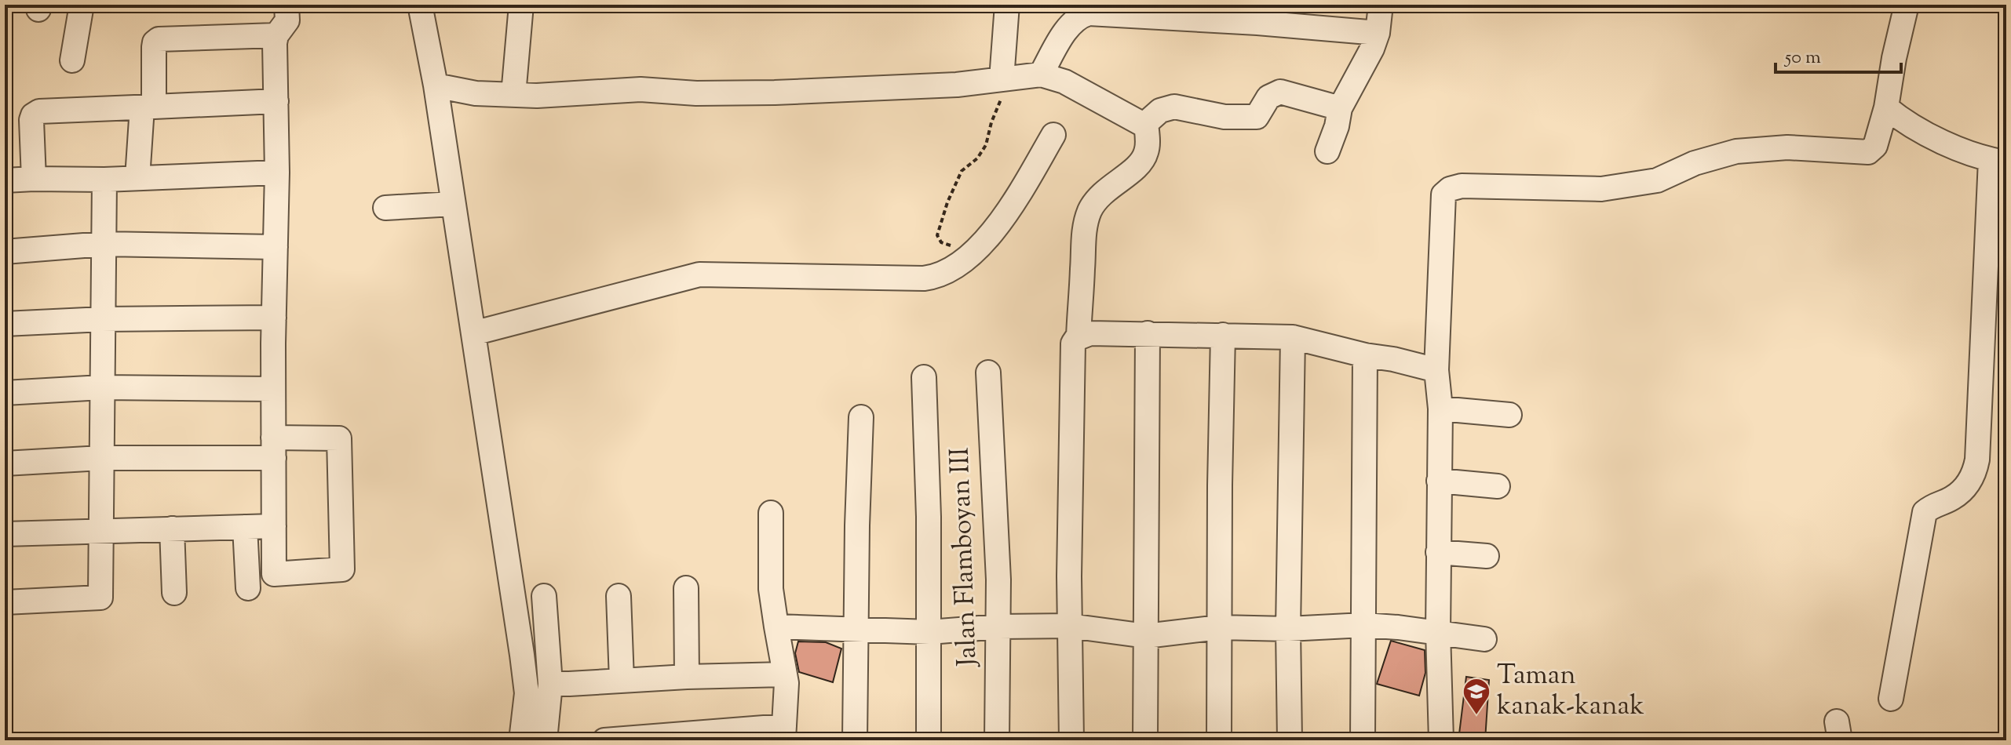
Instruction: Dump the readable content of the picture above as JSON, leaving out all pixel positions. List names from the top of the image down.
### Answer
{
  "streets": {
    "street": ["Jalan Flamboyan III"]
  },
  "places": {
    "school or university": ["Taman kanak-kanak"]
  },
  "scale_bar": "50 m"
}
